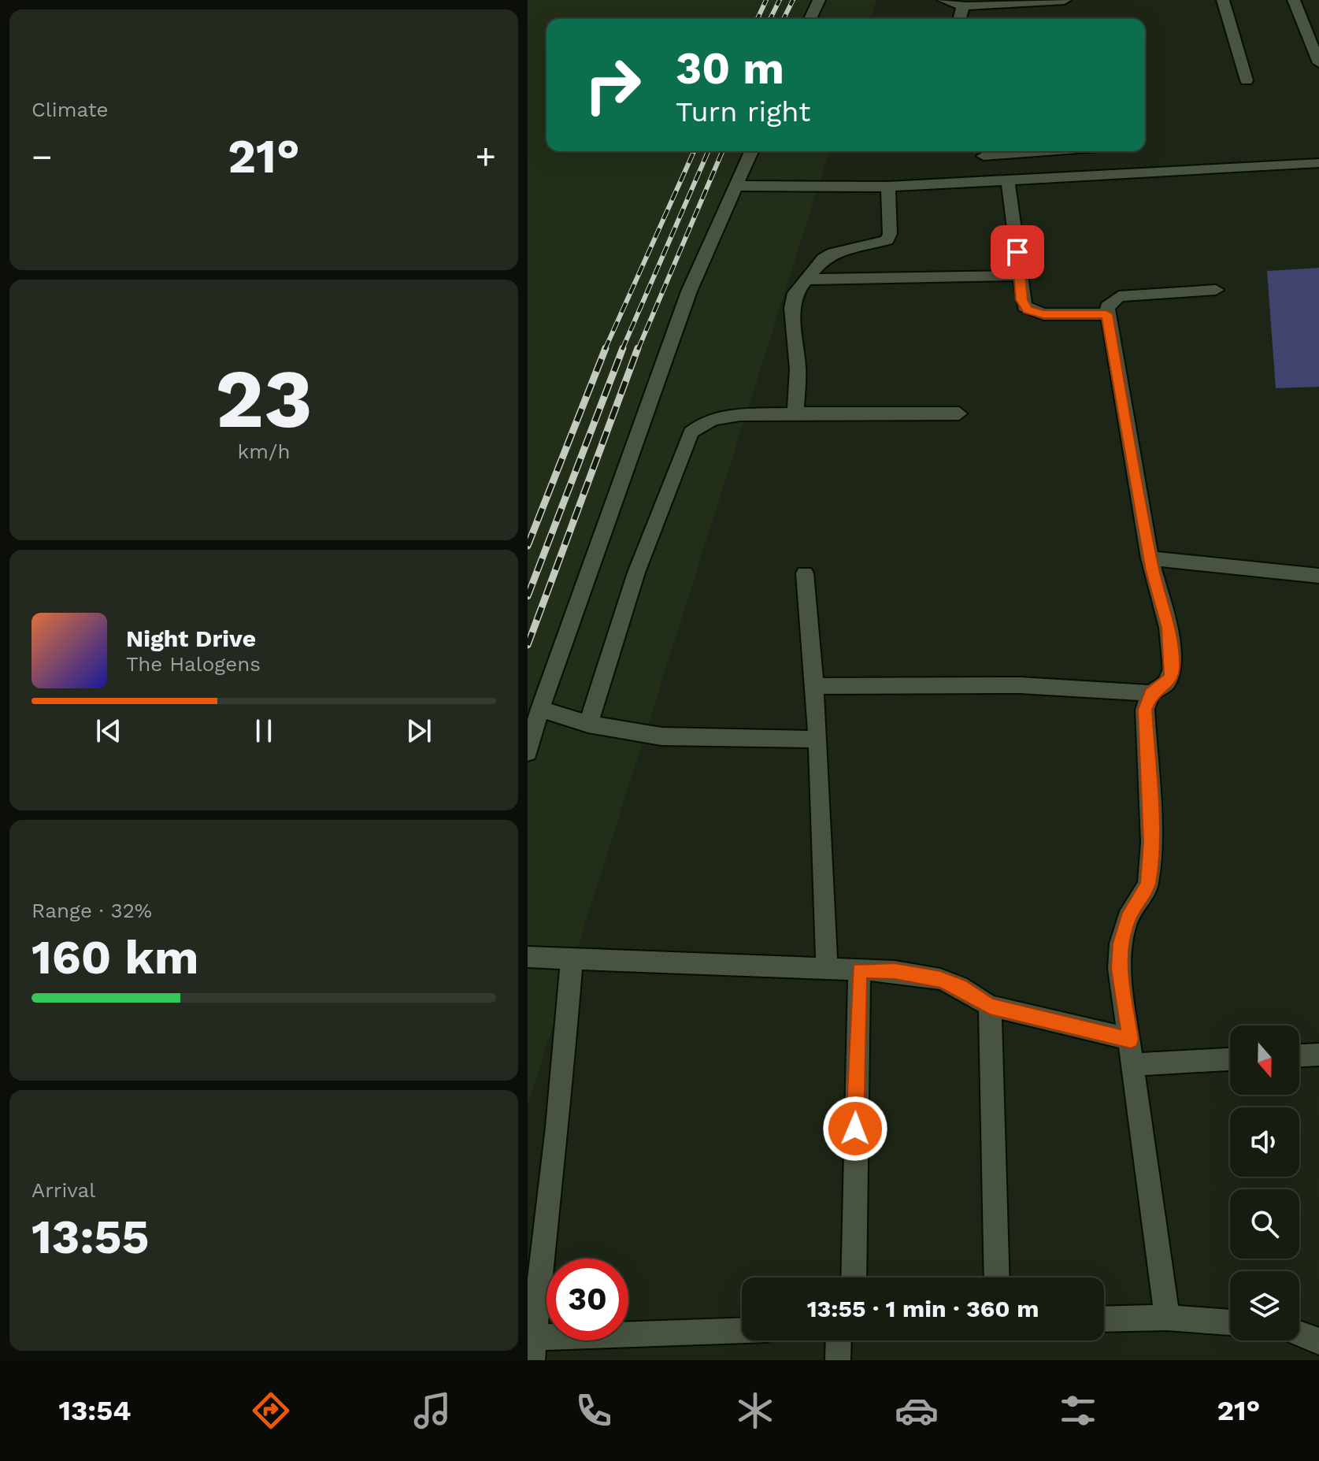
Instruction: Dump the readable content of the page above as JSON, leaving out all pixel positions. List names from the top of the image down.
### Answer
{
  "north": "bottom",
  "page": {
    "tile": [
      "Climate",
      ["23", "km/h"],
      ["Range · 32%", "160 km"],
      ["Arrival", "13:55"]
    ],
    "turn": ["30 m", "Turn right"],
    "heat": ["−", "21°", "+"],
    "song": ["Night Drive", "The Halogens"],
    "limit": "30",
    "trip": "13:55 · 1 min · 360 m",
    "tabs": ["13:54", "21°"]
  }
}
